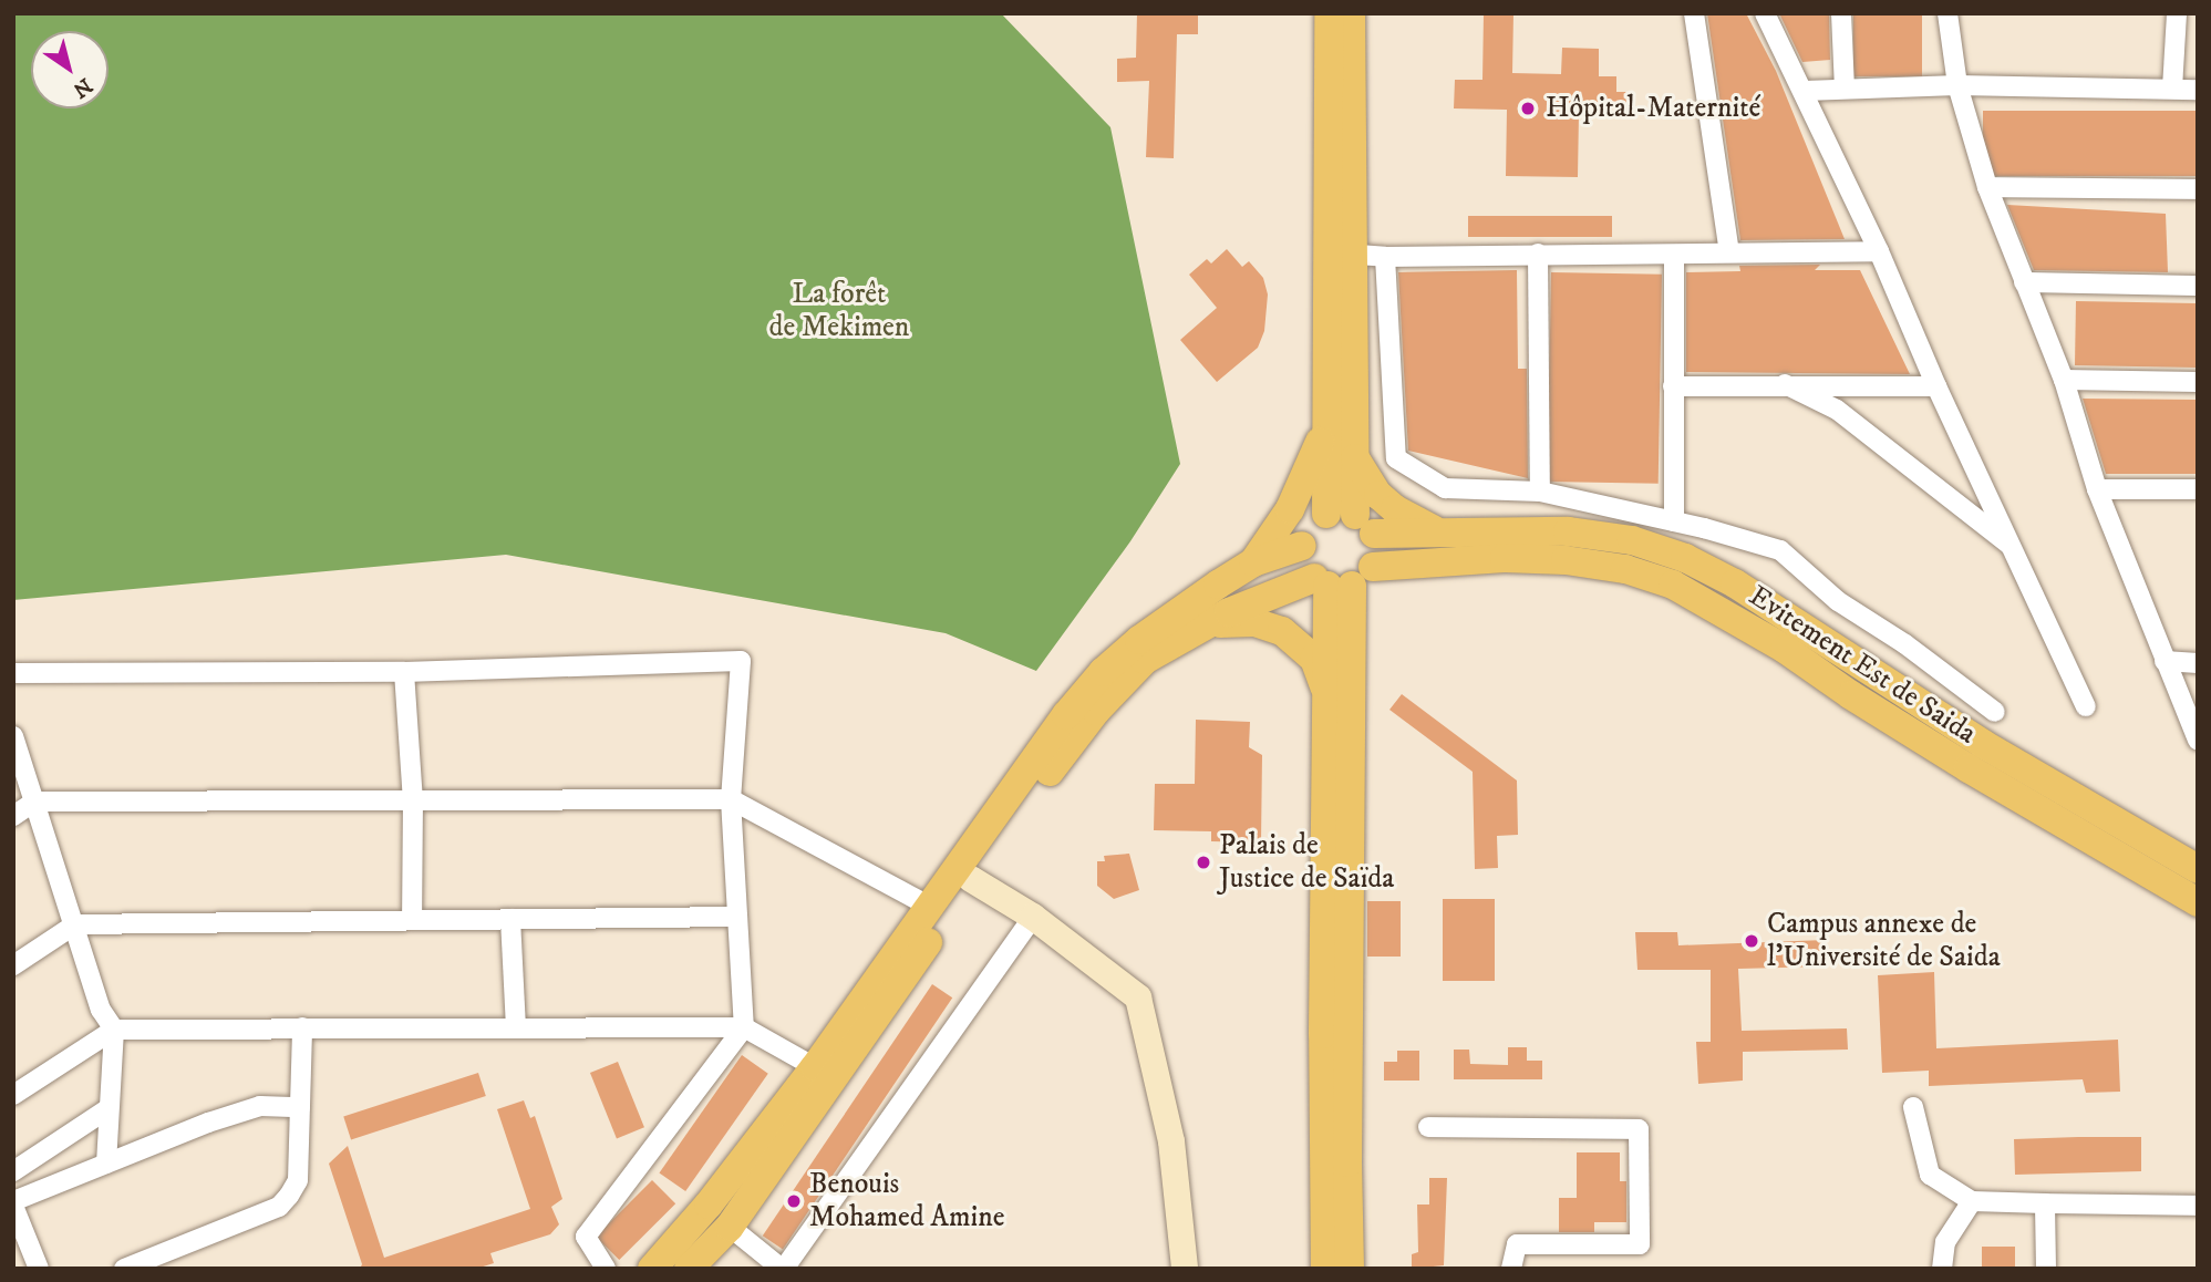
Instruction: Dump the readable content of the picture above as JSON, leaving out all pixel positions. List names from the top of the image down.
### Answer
{
  "streets": {
    "main road": ["Evitement Est de Saida"]
  },
  "parks": ["La forêt de Mekimen"],
  "places": [
    "Hôpital-Maternité",
    "Palais de Justice de Saïda",
    "Campus annexe de l'Université de Saida",
    "Benouis Mohamed Amine"
  ],
  "north": "bottom right"
}
